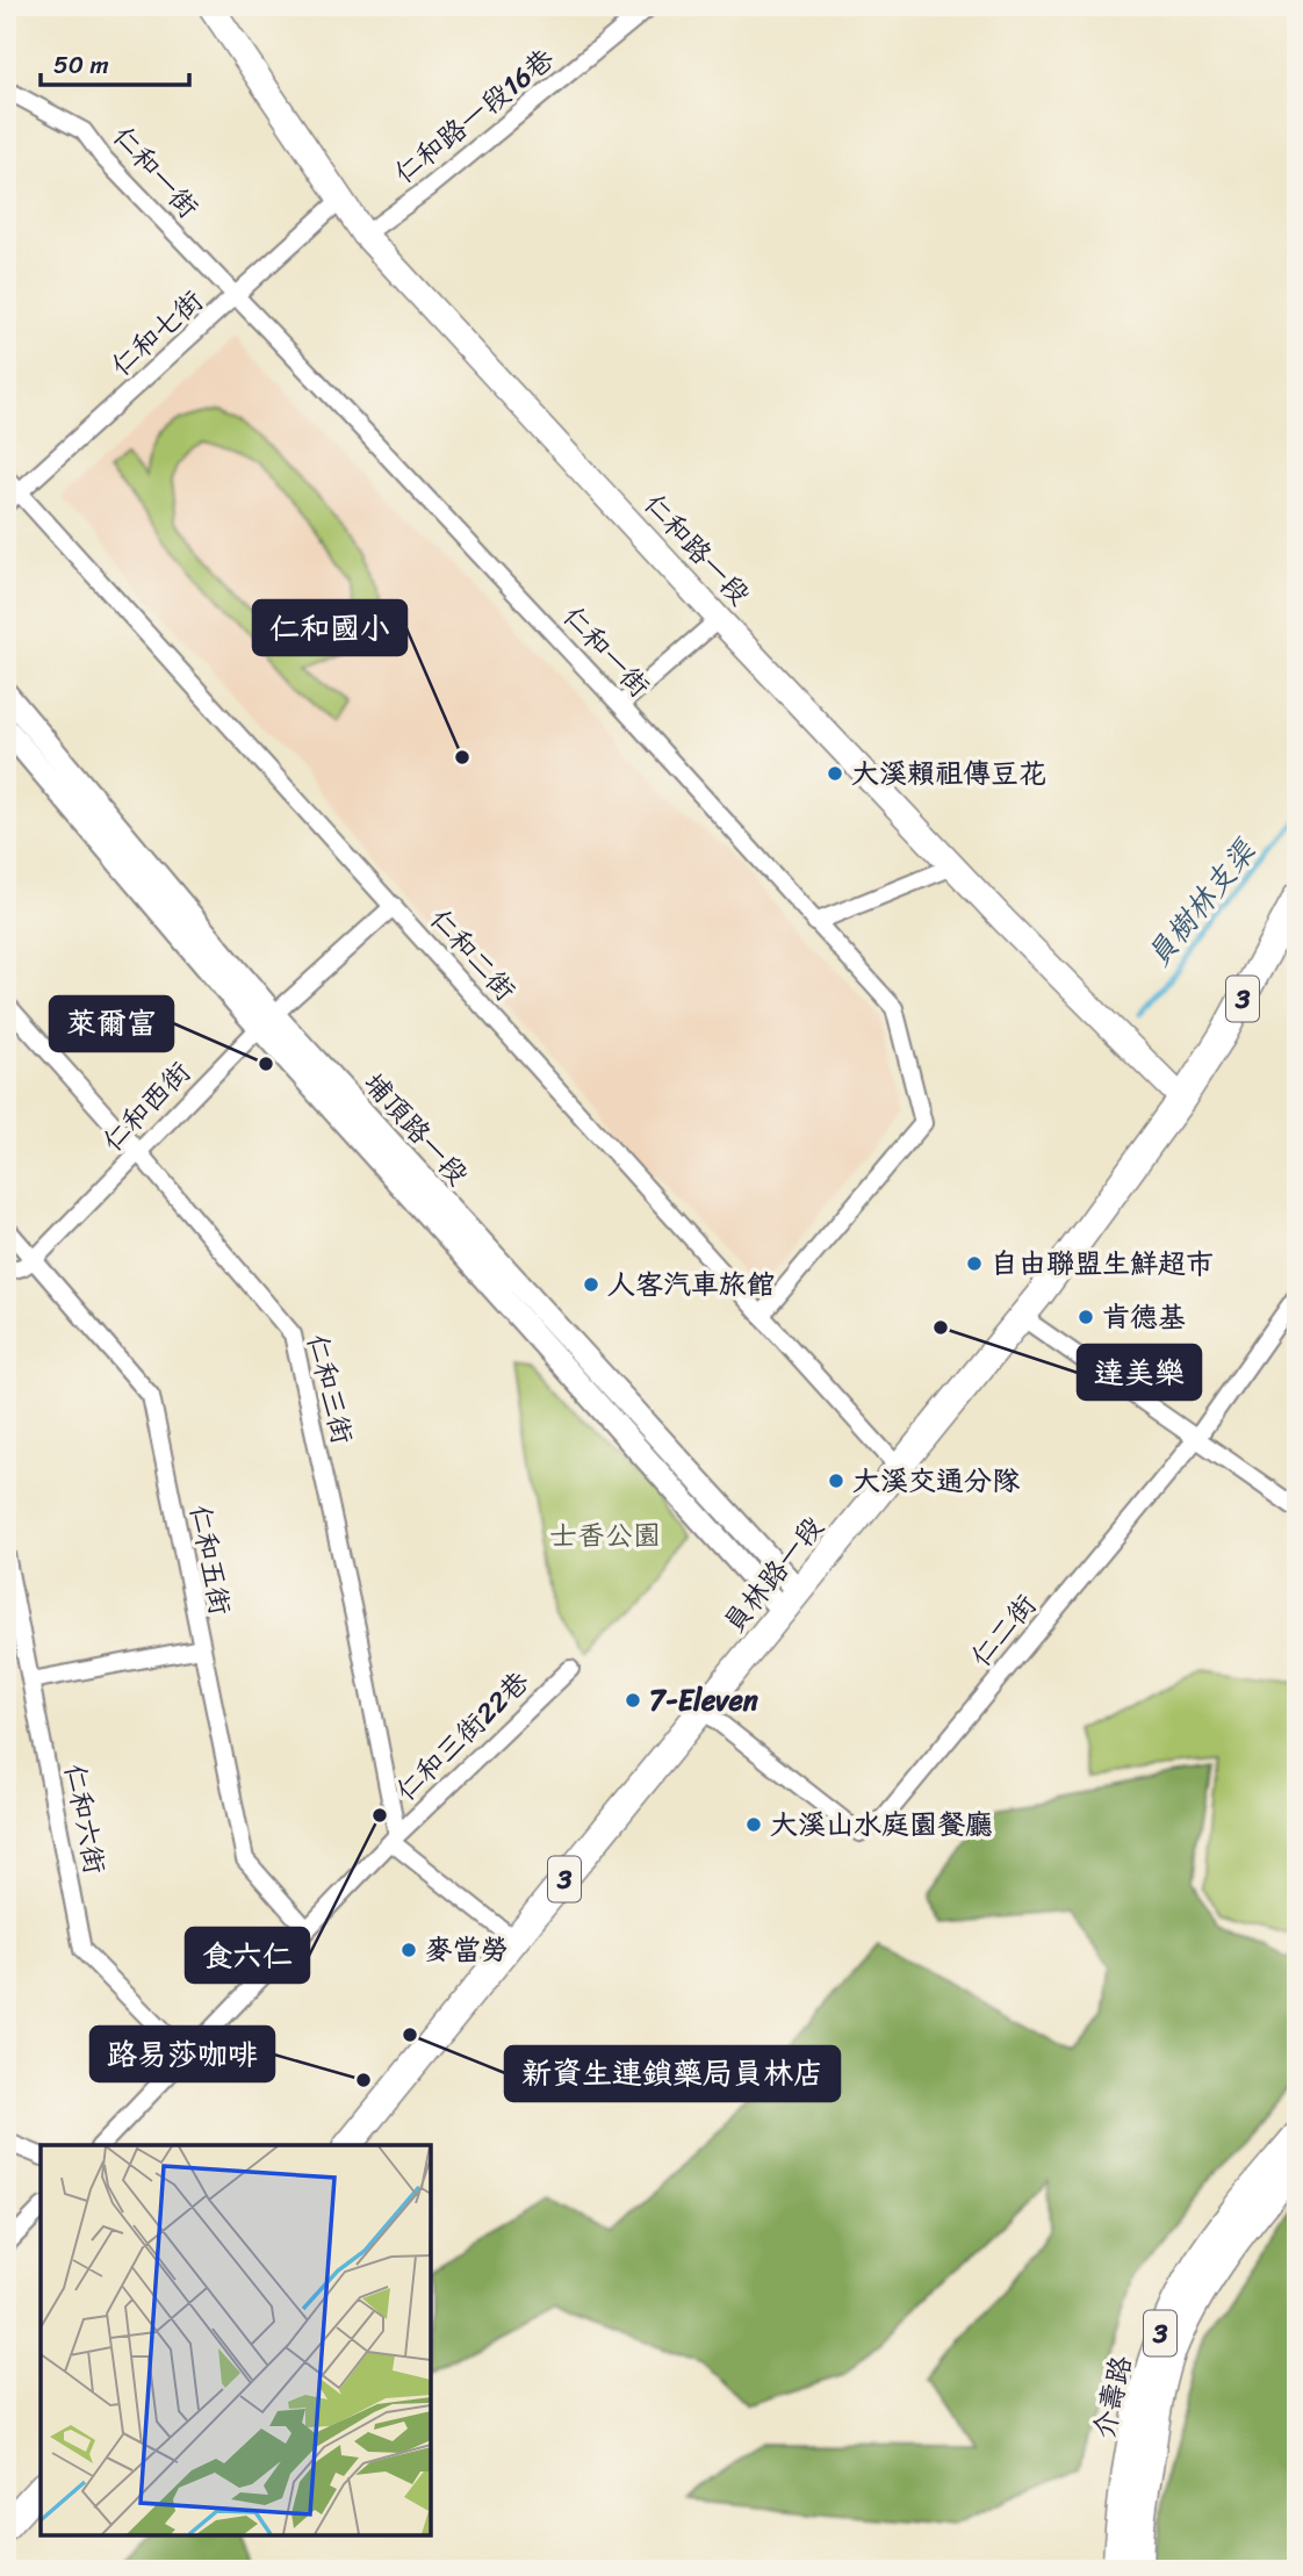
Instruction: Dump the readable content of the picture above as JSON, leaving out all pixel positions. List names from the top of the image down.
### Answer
{
  "streets": {
    "main road": [
      "仁和路一段",
      "3",
      "員林路一段",
      "介壽路"
    ],
    "street": [
      "仁和路一段16巷",
      "仁和一街",
      "仁和七街",
      "仁和二街",
      "仁和西街",
      "埔頂路一段",
      "仁和三街",
      "仁和五街",
      "仁二街",
      "仁和三街22巷",
      "仁和六街"
    ]
  },
  "crossings": [
    ["仁和路一段16巷", "仁和路一段"],
    ["仁和一街", "仁和七街"],
    ["仁和一街", "仁和二街"],
    ["仁和七街", "仁和路一段"],
    ["仁和七街", "仁和二街"],
    ["仁和路一段", "員林路一段"],
    ["仁和二街", "仁和西街"],
    ["仁和二街", "員林路一段"],
    ["仁和西街", "埔頂路一段"],
    ["仁和西街", "仁和三街"],
    ["仁和西街", "仁和五街"],
    ["埔頂路一段", "員林路一段"],
    ["仁和三街", "仁和三街22巷"],
    ["仁和五街", "仁和三街22巷"],
    ["員林路一段", "仁二街"],
    ["仁和三街22巷", "仁和六街"]
  ],
  "water": ["員樹林支渠"],
  "parks": ["士香公園"],
  "places": [
    "仁和國小",
    "大溪賴祖傳豆花",
    "萊爾富",
    "自由聯盟生鮮超市",
    "人客汽車旅館",
    "肯德基",
    "達美樂",
    "大溪交通分隊",
    "7-Eleven",
    "食六仁",
    "大溪山水庭園餐廳",
    "麥當勞",
    "新資生連鎖藥局員林店",
    "路易莎咖啡"
  ],
  "scale_bar": "50 m"
}
